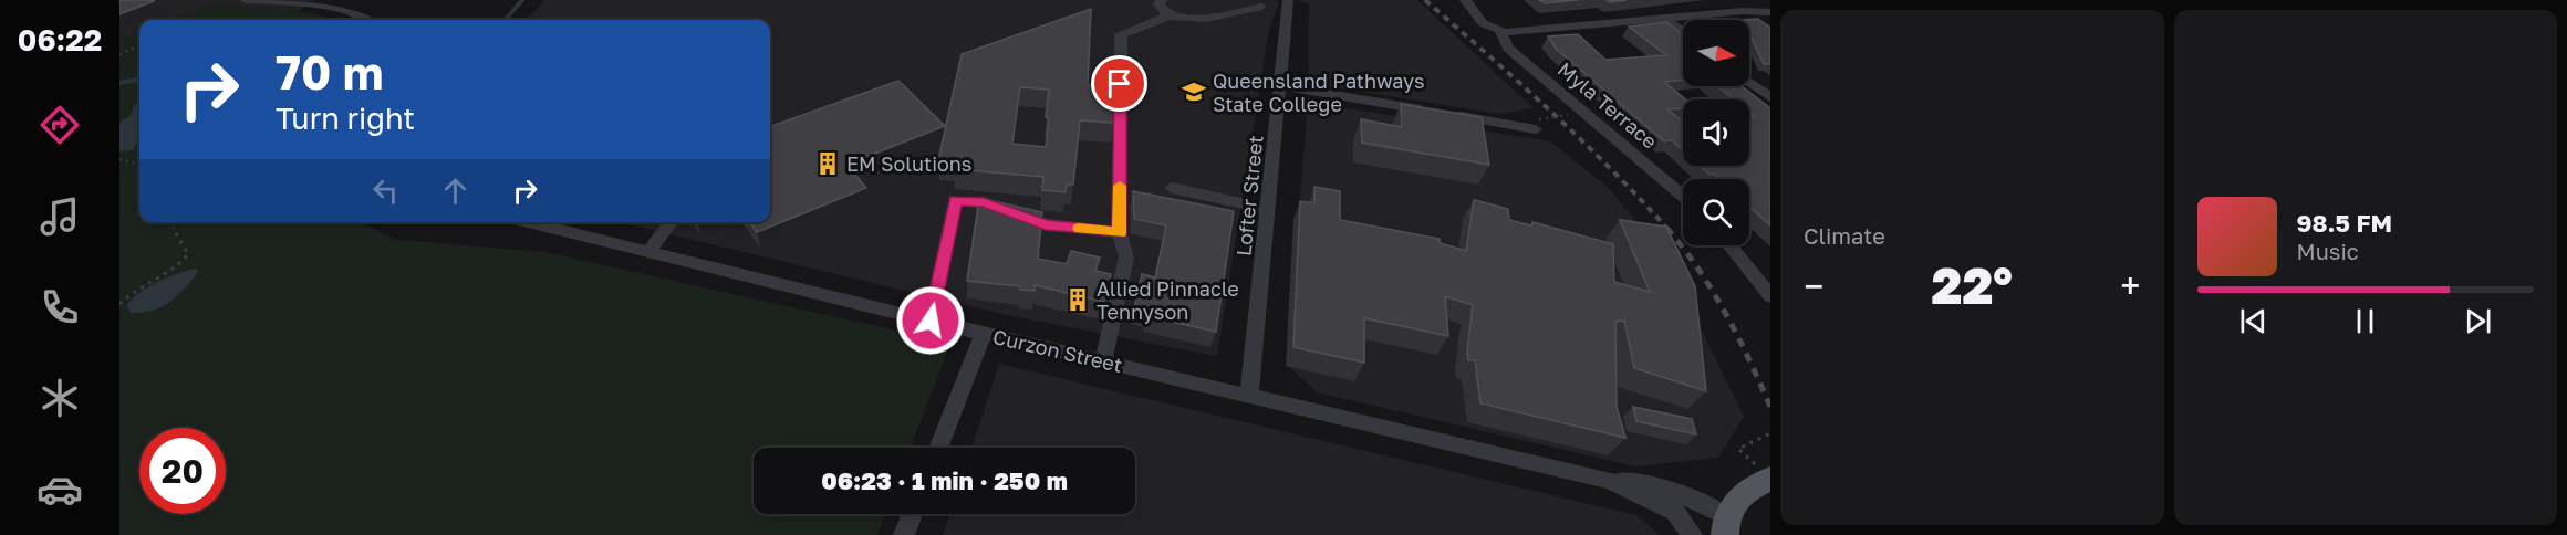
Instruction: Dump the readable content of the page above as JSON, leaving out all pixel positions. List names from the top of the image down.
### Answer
{
  "streets": {
    "street": ["Myla Terrace", "Lofter Street", "Curzon Street"]
  },
  "crossings": [
    ["Lofter Street", "Curzon Street"]
  ],
  "places": {
    "school or university": ["Queensland Pathways State College"],
    "building": ["EM Solutions", "Allied Pinnacle Tennyson"]
  },
  "north": "right",
  "page": {
    "tabs": "06:22",
    "tile": "Climate",
    "turn": ["70 m", "Turn right"],
    "song": ["98.5 FM", "Music"],
    "heat": ["−", "22°", "+"],
    "limit": "20",
    "trip": "06:23 · 1 min · 250 m"
  }
}
